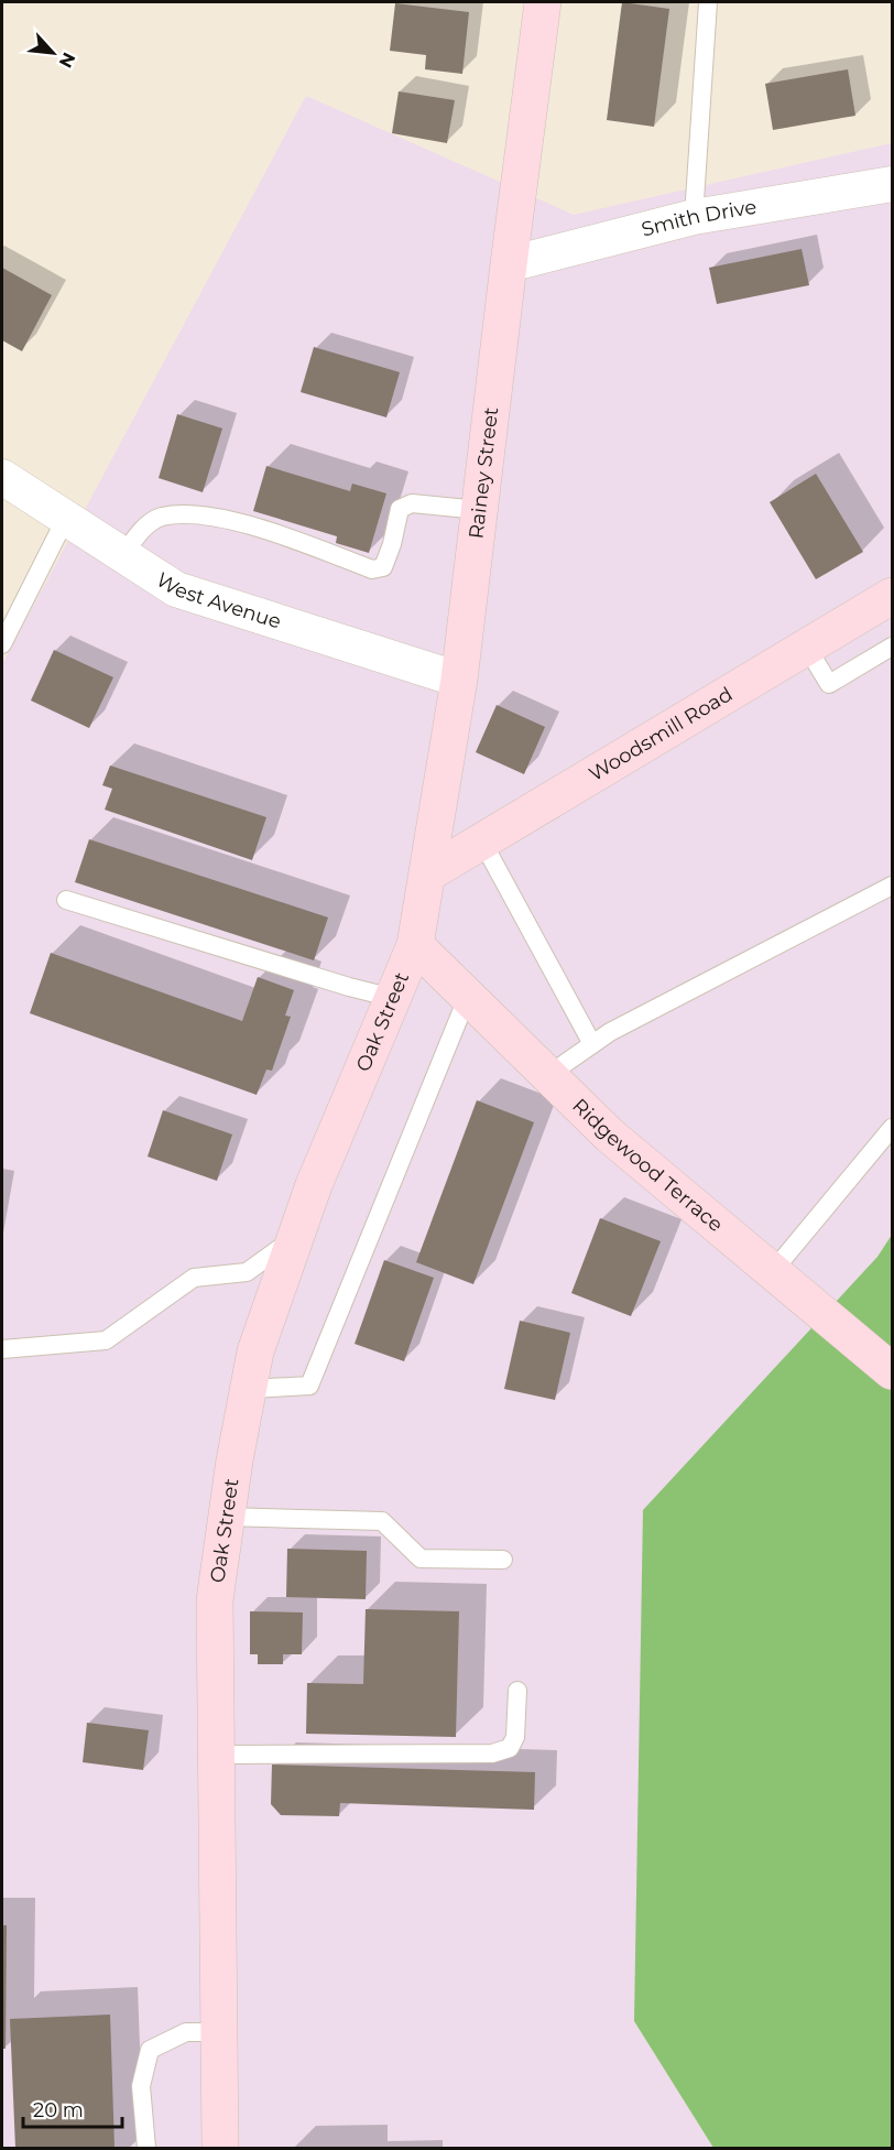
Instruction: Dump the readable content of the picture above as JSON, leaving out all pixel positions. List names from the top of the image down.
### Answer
{
  "streets": {
    "street": [
      "Smith Drive",
      "Rainey Street",
      "West Avenue",
      "Woodsmill Road",
      "Oak Street",
      "Ridgewood Terrace"
    ]
  },
  "crossings": [
    ["Smith Drive", "Rainey Street"],
    ["Rainey Street", "West Avenue"],
    ["Rainey Street", "Woodsmill Road"],
    ["Rainey Street", "Oak Street"],
    ["Rainey Street", "Ridgewood Terrace"],
    ["Oak Street", "Ridgewood Terrace"]
  ],
  "scale_bar": "20 m",
  "north": "bottom right"
}
